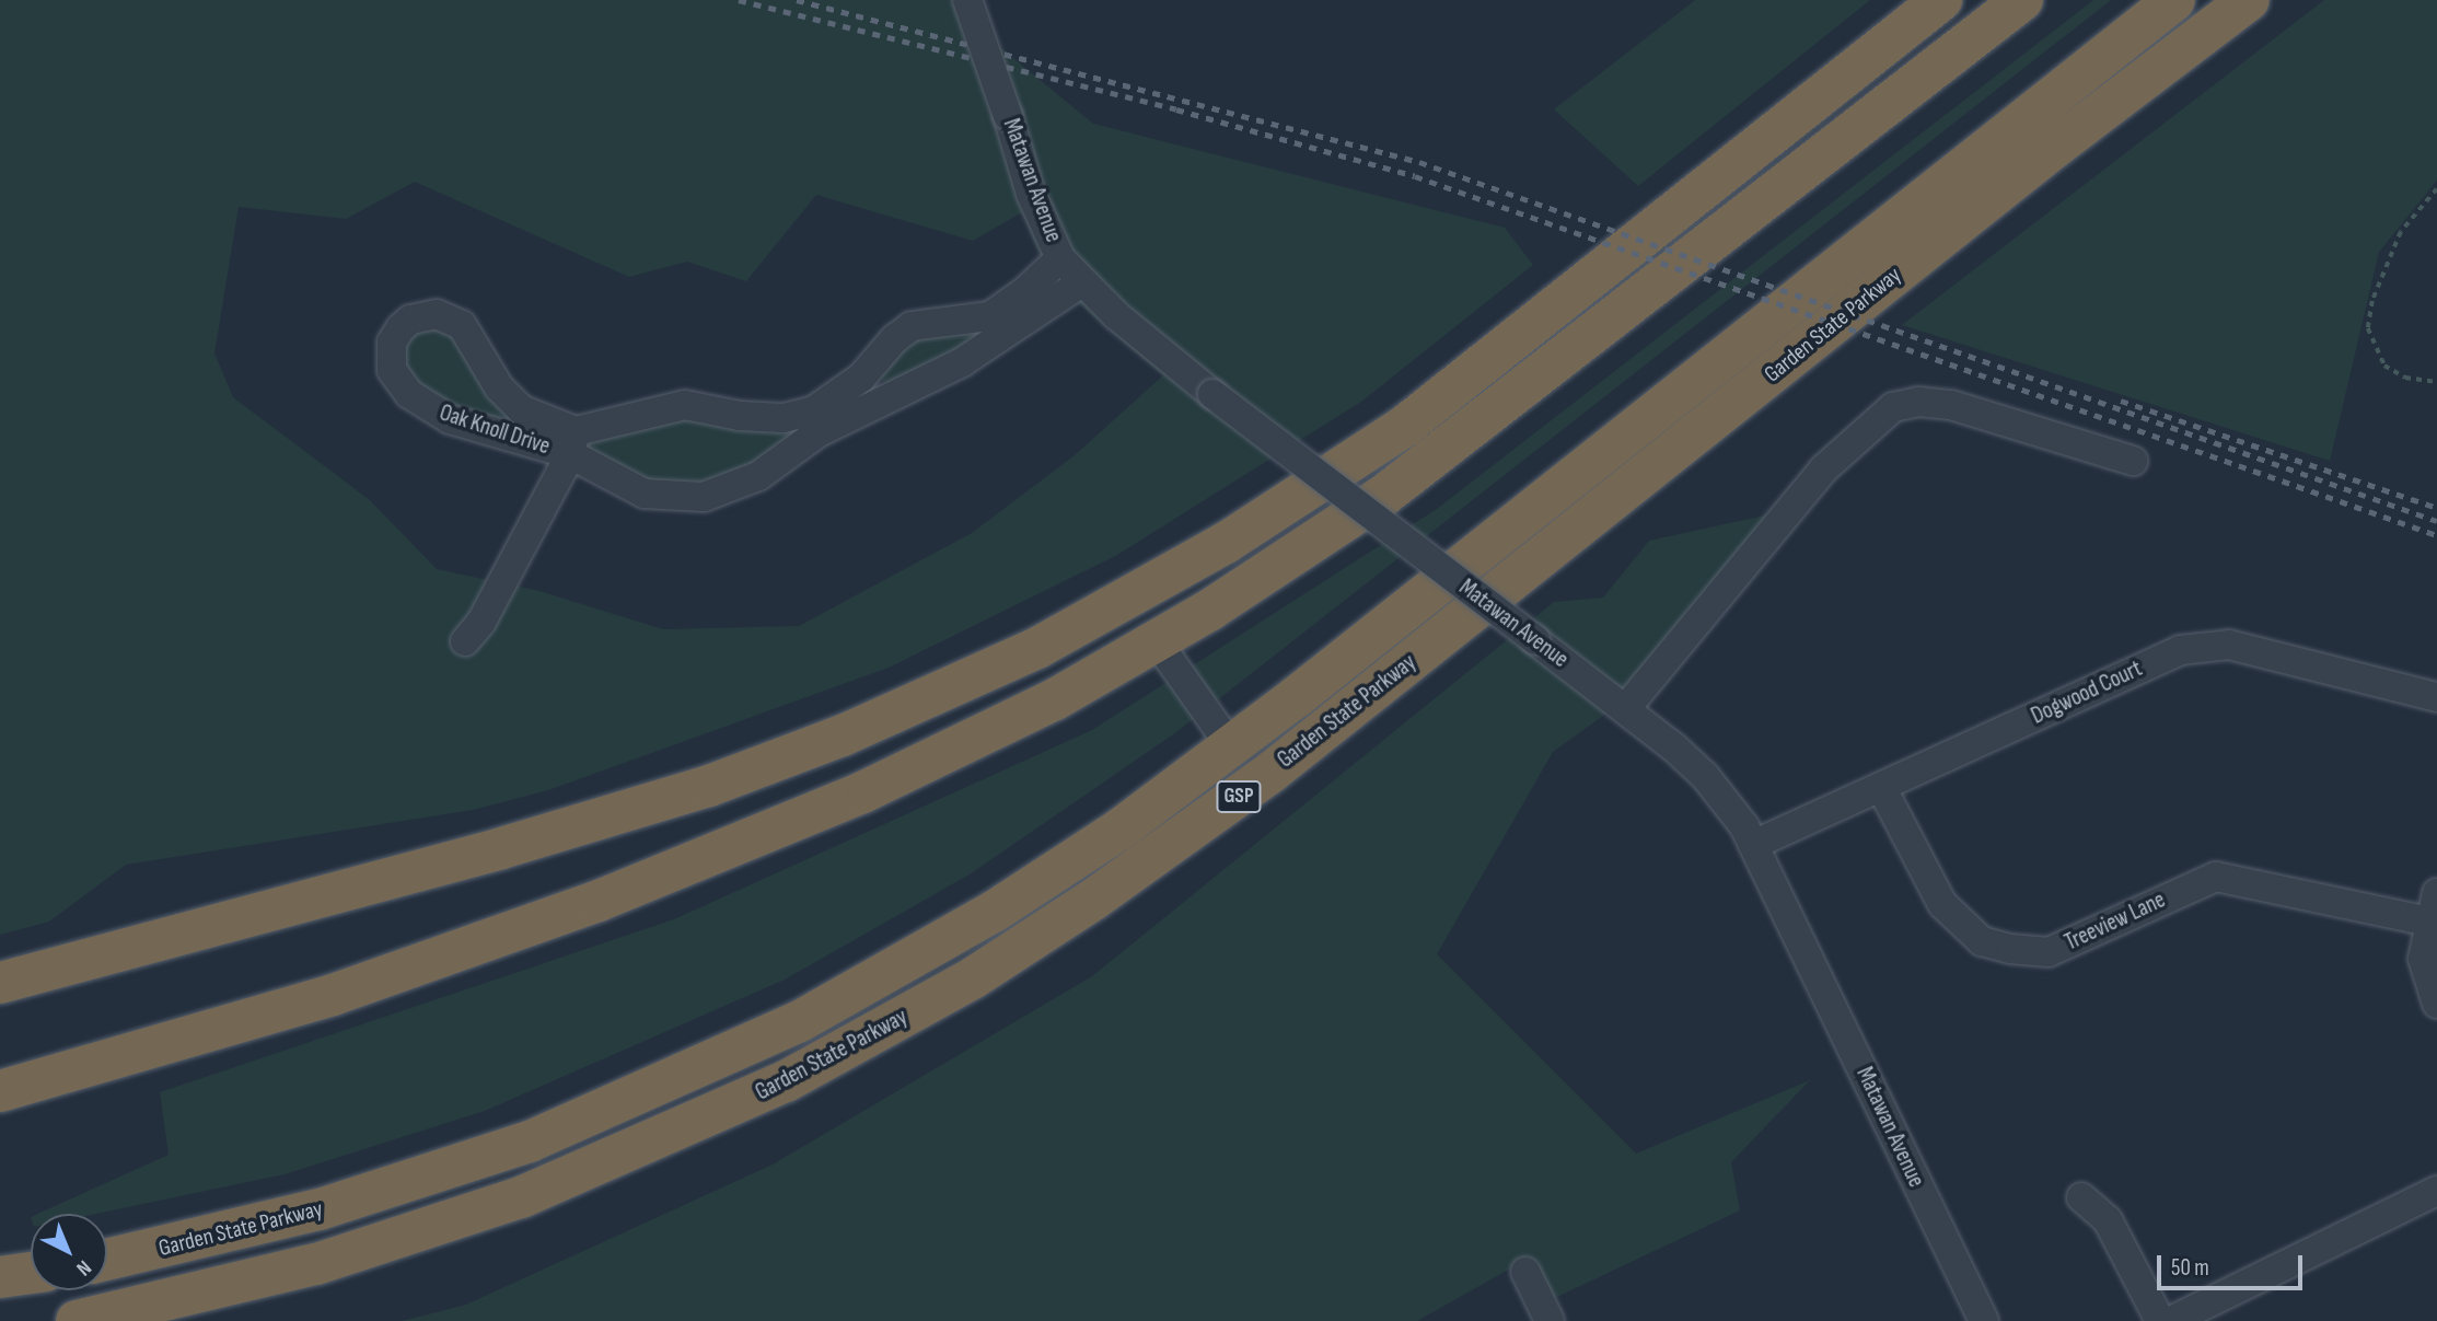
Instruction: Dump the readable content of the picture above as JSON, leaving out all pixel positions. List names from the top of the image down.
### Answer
{
  "streets": {
    "highway": ["Garden State Parkway", "GSP"],
    "street": [
      "Matawan Avenue",
      "Oak Knoll Drive",
      "Dogwood Court",
      "Treeview Lane"
    ]
  },
  "crossings": [
    ["Matawan Avenue", "Oak Knoll Drive"],
    ["Matawan Avenue", "Dogwood Court"],
    ["Dogwood Court", "Treeview Lane"]
  ],
  "scale_bar": "50 m",
  "north": "bottom right"
}
